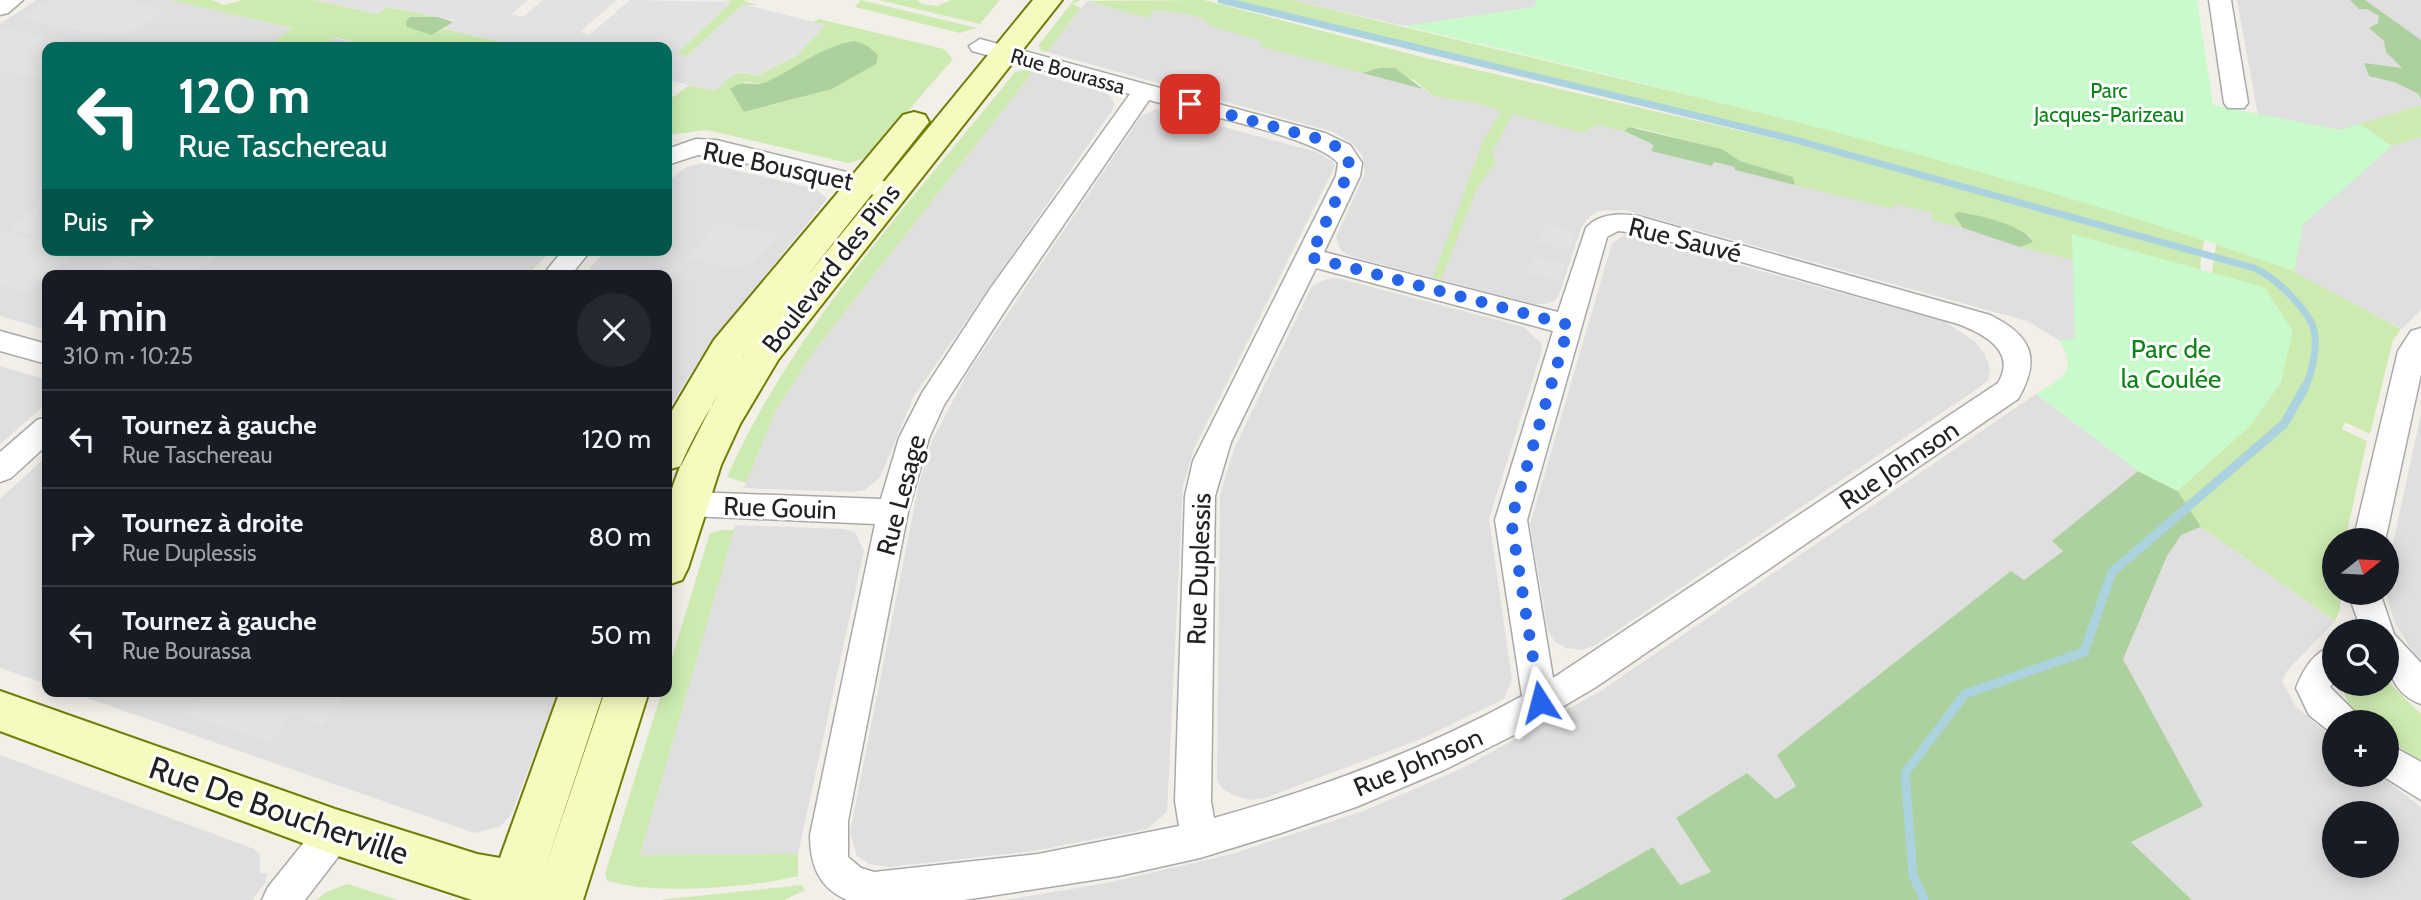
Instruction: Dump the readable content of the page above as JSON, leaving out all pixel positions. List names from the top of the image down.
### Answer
{
  "streets": {
    "street": [
      "Rue Bourassa",
      "Rue Bousquet",
      "Rue Sauvé",
      "Boulevard des Pins",
      "Rue Johnson",
      "Rue Lesage",
      "Rue Gouin",
      "Rue Duplessis",
      "Rue De Boucherville"
    ]
  },
  "crossings": [
    ["Rue Bourassa", "Boulevard des Pins"],
    ["Rue Bourassa", "Rue Lesage"],
    ["Rue Bourassa", "Rue Duplessis"],
    ["Rue Bousquet", "Boulevard des Pins"],
    ["Rue Sauvé", "Rue Johnson"],
    ["Boulevard des Pins", "Rue Gouin"],
    ["Rue Johnson", "Rue Lesage"],
    ["Rue Johnson", "Rue Duplessis"],
    ["Rue Lesage", "Rue Gouin"]
  ],
  "parks": ["Parc Jacques-Parizeau", "Parc de la Coulée"],
  "north": "right",
  "page": {
    "turn": ["120 m", "Rue Taschereau"],
    "then": "Puis",
    "heading": ["4 min", "310 m · 10:25"],
    "list": [
      {
        "name": "Tournez à gauche",
        "note": "Rue Taschereau",
        "value": "120 m"
      },
      {
        "name": "Tournez à droite",
        "note": "Rue Duplessis",
        "value": "80 m"
      },
      {
        "name": "Tournez à gauche",
        "note": "Rue Bourassa",
        "value": "50 m"
      }
    ],
    "map_buttons": ["+", "−"]
  }
}
